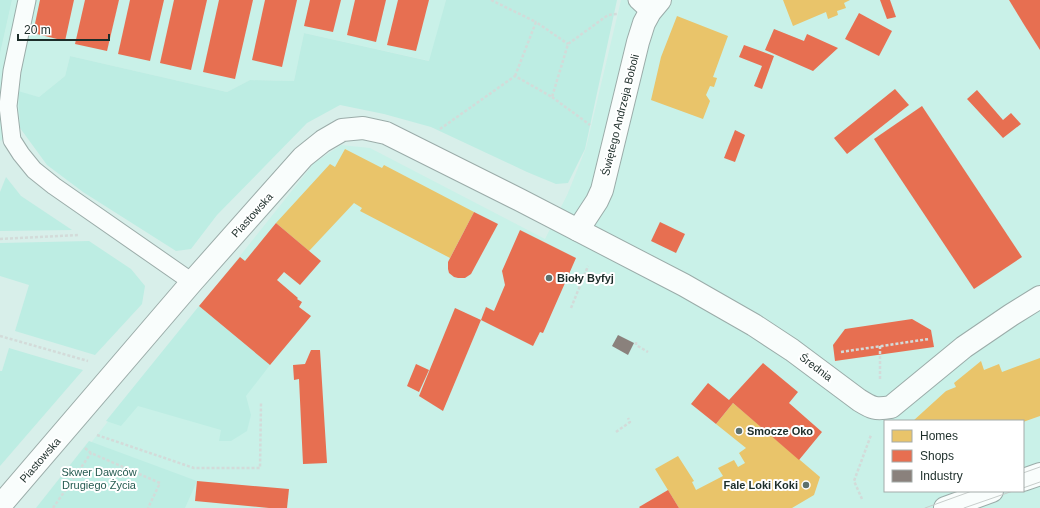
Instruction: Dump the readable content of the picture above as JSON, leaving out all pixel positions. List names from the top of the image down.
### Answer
{
  "streets": {
    "street": ["Świętego Andrzeja Boboli", "Piastowska", "Średnia"]
  },
  "crossings": [
    ["Świętego Andrzeja Boboli", "Piastowska"],
    ["Świętego Andrzeja Boboli", "Średnia"],
    ["Piastowska", "Średnia"]
  ],
  "parks": ["Skwer Dawców Drugiego Życia"],
  "places": ["Bioły Byfyj", "Smocze Oko", "Fale Loki Koki"],
  "legend": ["Homes", "Shops", "Industry"],
  "scale_bar": "20 m"
}
